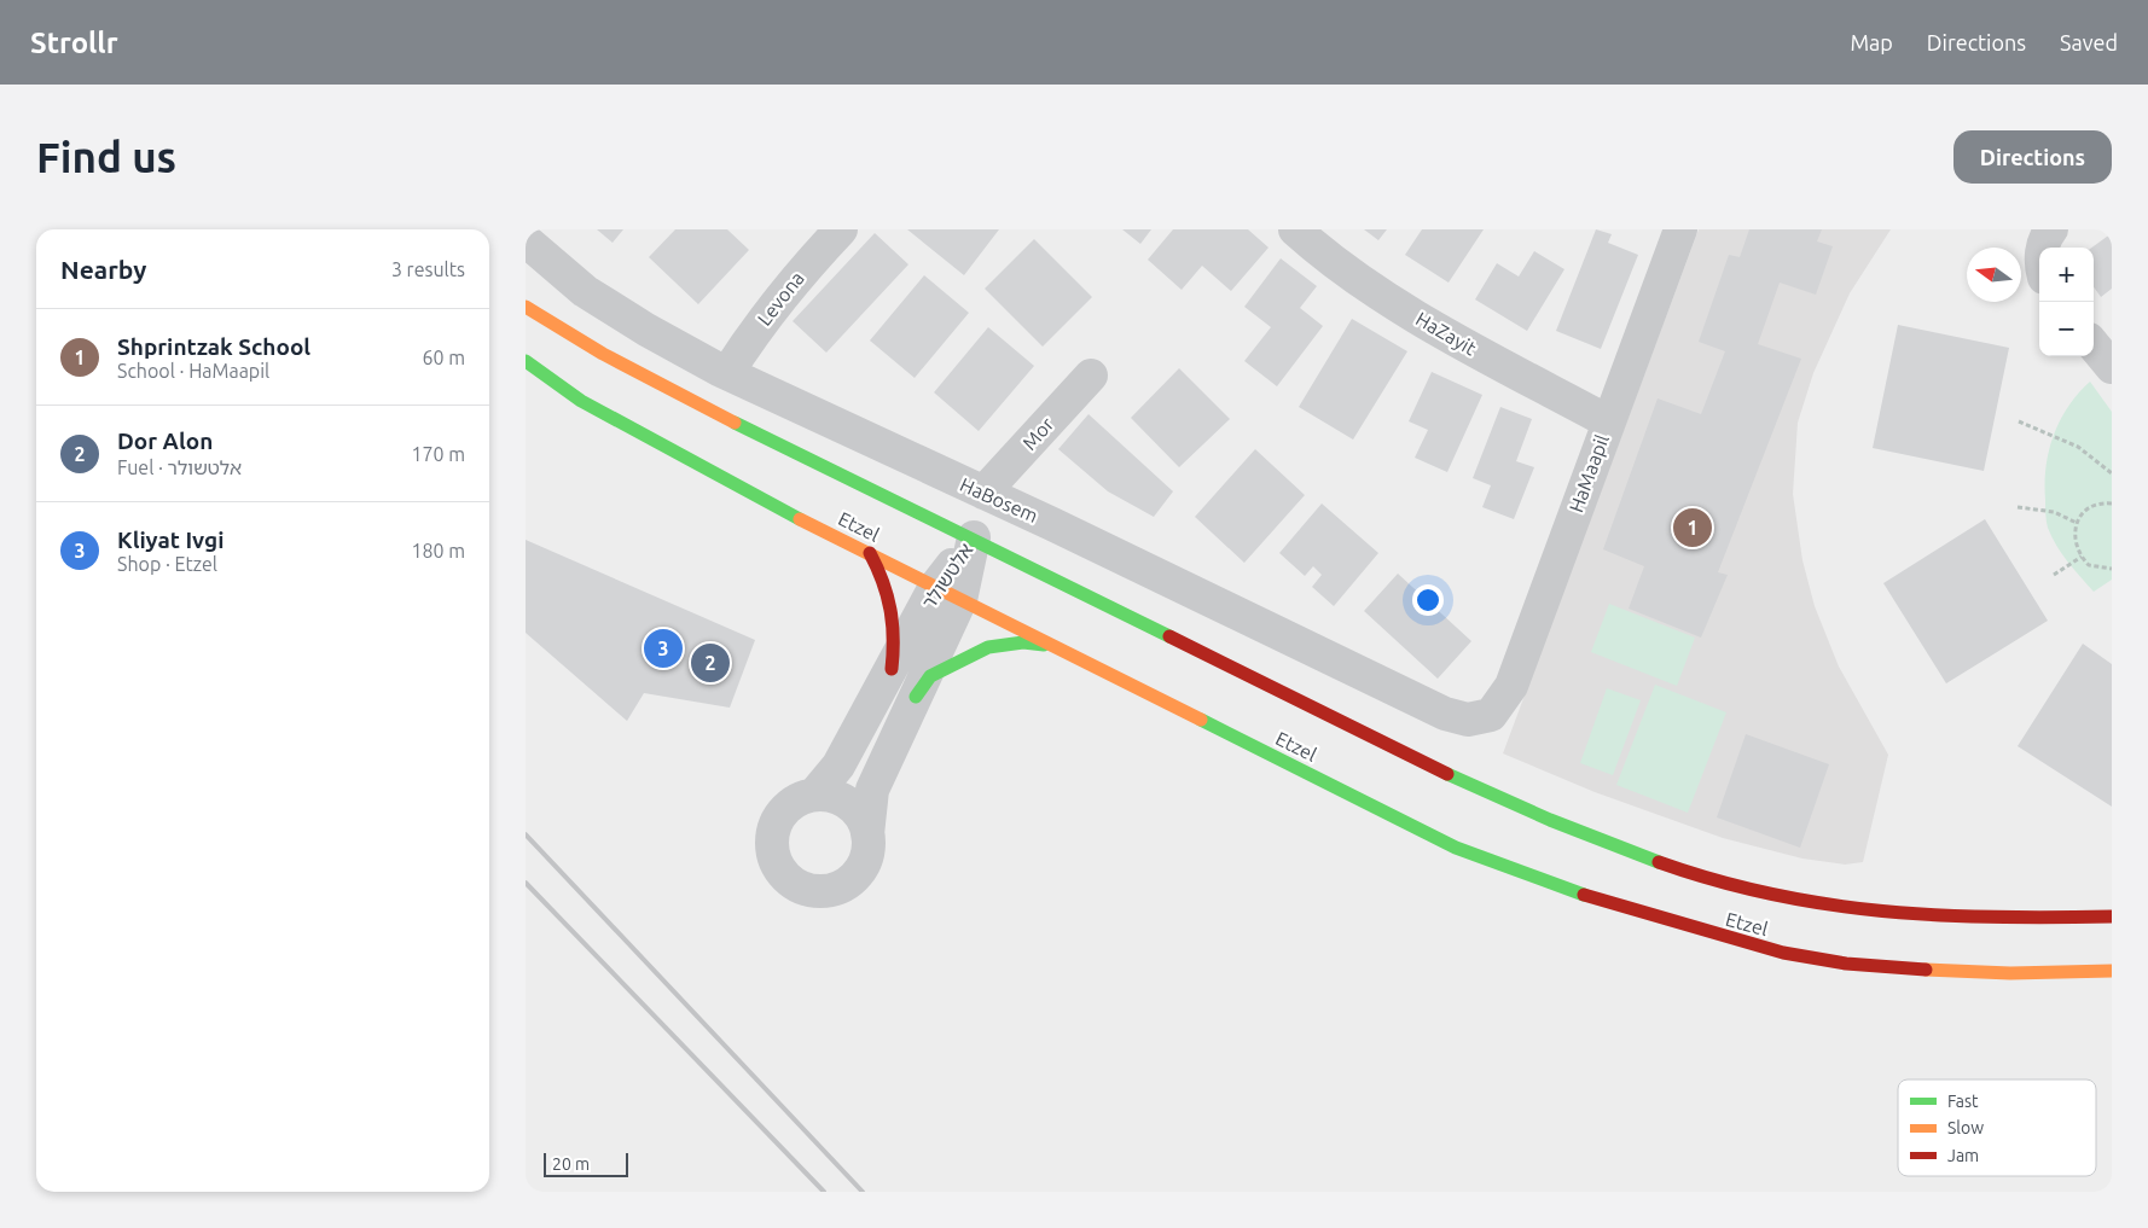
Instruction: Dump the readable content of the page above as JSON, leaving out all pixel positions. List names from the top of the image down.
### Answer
{
  "streets": {
    "main road": ["Etzel"],
    "street": [
      "Levona",
      "HaZayit",
      "Mor",
      "HaMaapil",
      "HaBosem",
      "אלטשולר"
    ]
  },
  "crossings": [
    ["Levona", "HaBosem"],
    ["HaZayit", "HaMaapil"],
    ["Mor", "HaBosem"],
    ["HaMaapil", "HaBosem"],
    ["Etzel", "אלטשולר"]
  ],
  "legend": ["Fast", "Slow", "Jam"],
  "scale_bar": "20 m",
  "north": "left",
  "page": {
    "header": "Strollr",
    "nav": ["Map", "Directions", "Saved"],
    "buttons": "Directions",
    "title": "Find us",
    "heading": ["Nearby", "3 results"],
    "map_buttons": ["+", "−"],
    "list": [
      {
        "mark": "1",
        "name": "Shprintzak School",
        "note": "School · HaMaapil",
        "value": "60 m"
      },
      {
        "mark": "2",
        "name": "Dor Alon",
        "note": "Fuel · אלטשולר",
        "value": "170 m"
      },
      {
        "mark": "3",
        "name": "Kliyat Ivgi",
        "note": "Shop · Etzel",
        "value": "180 m"
      }
    ],
    "pins": ["1", "3", "2"],
    "scale": "20 m"
  }
}
